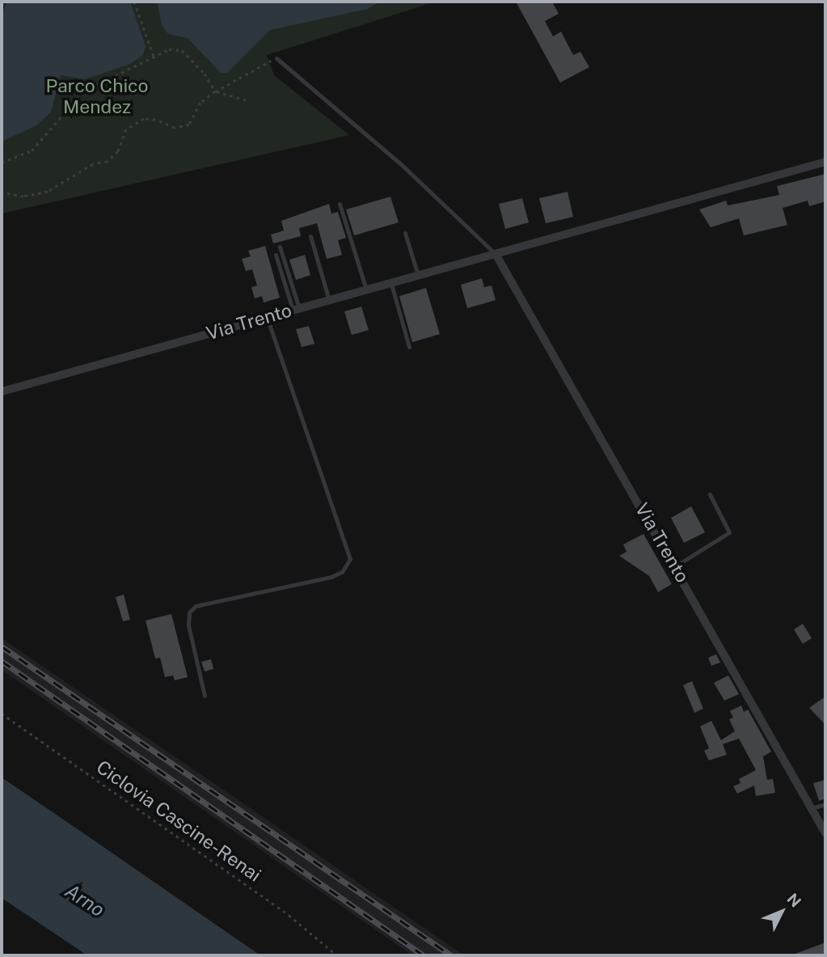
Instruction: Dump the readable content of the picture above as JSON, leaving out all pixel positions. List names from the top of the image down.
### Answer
{
  "streets": {
    "street": ["Via Trento"],
    "path": ["Ciclovia Cascine-Renai"]
  },
  "water": ["Arno"],
  "parks": ["Parco Chico Mendez"],
  "north": "top right"
}
